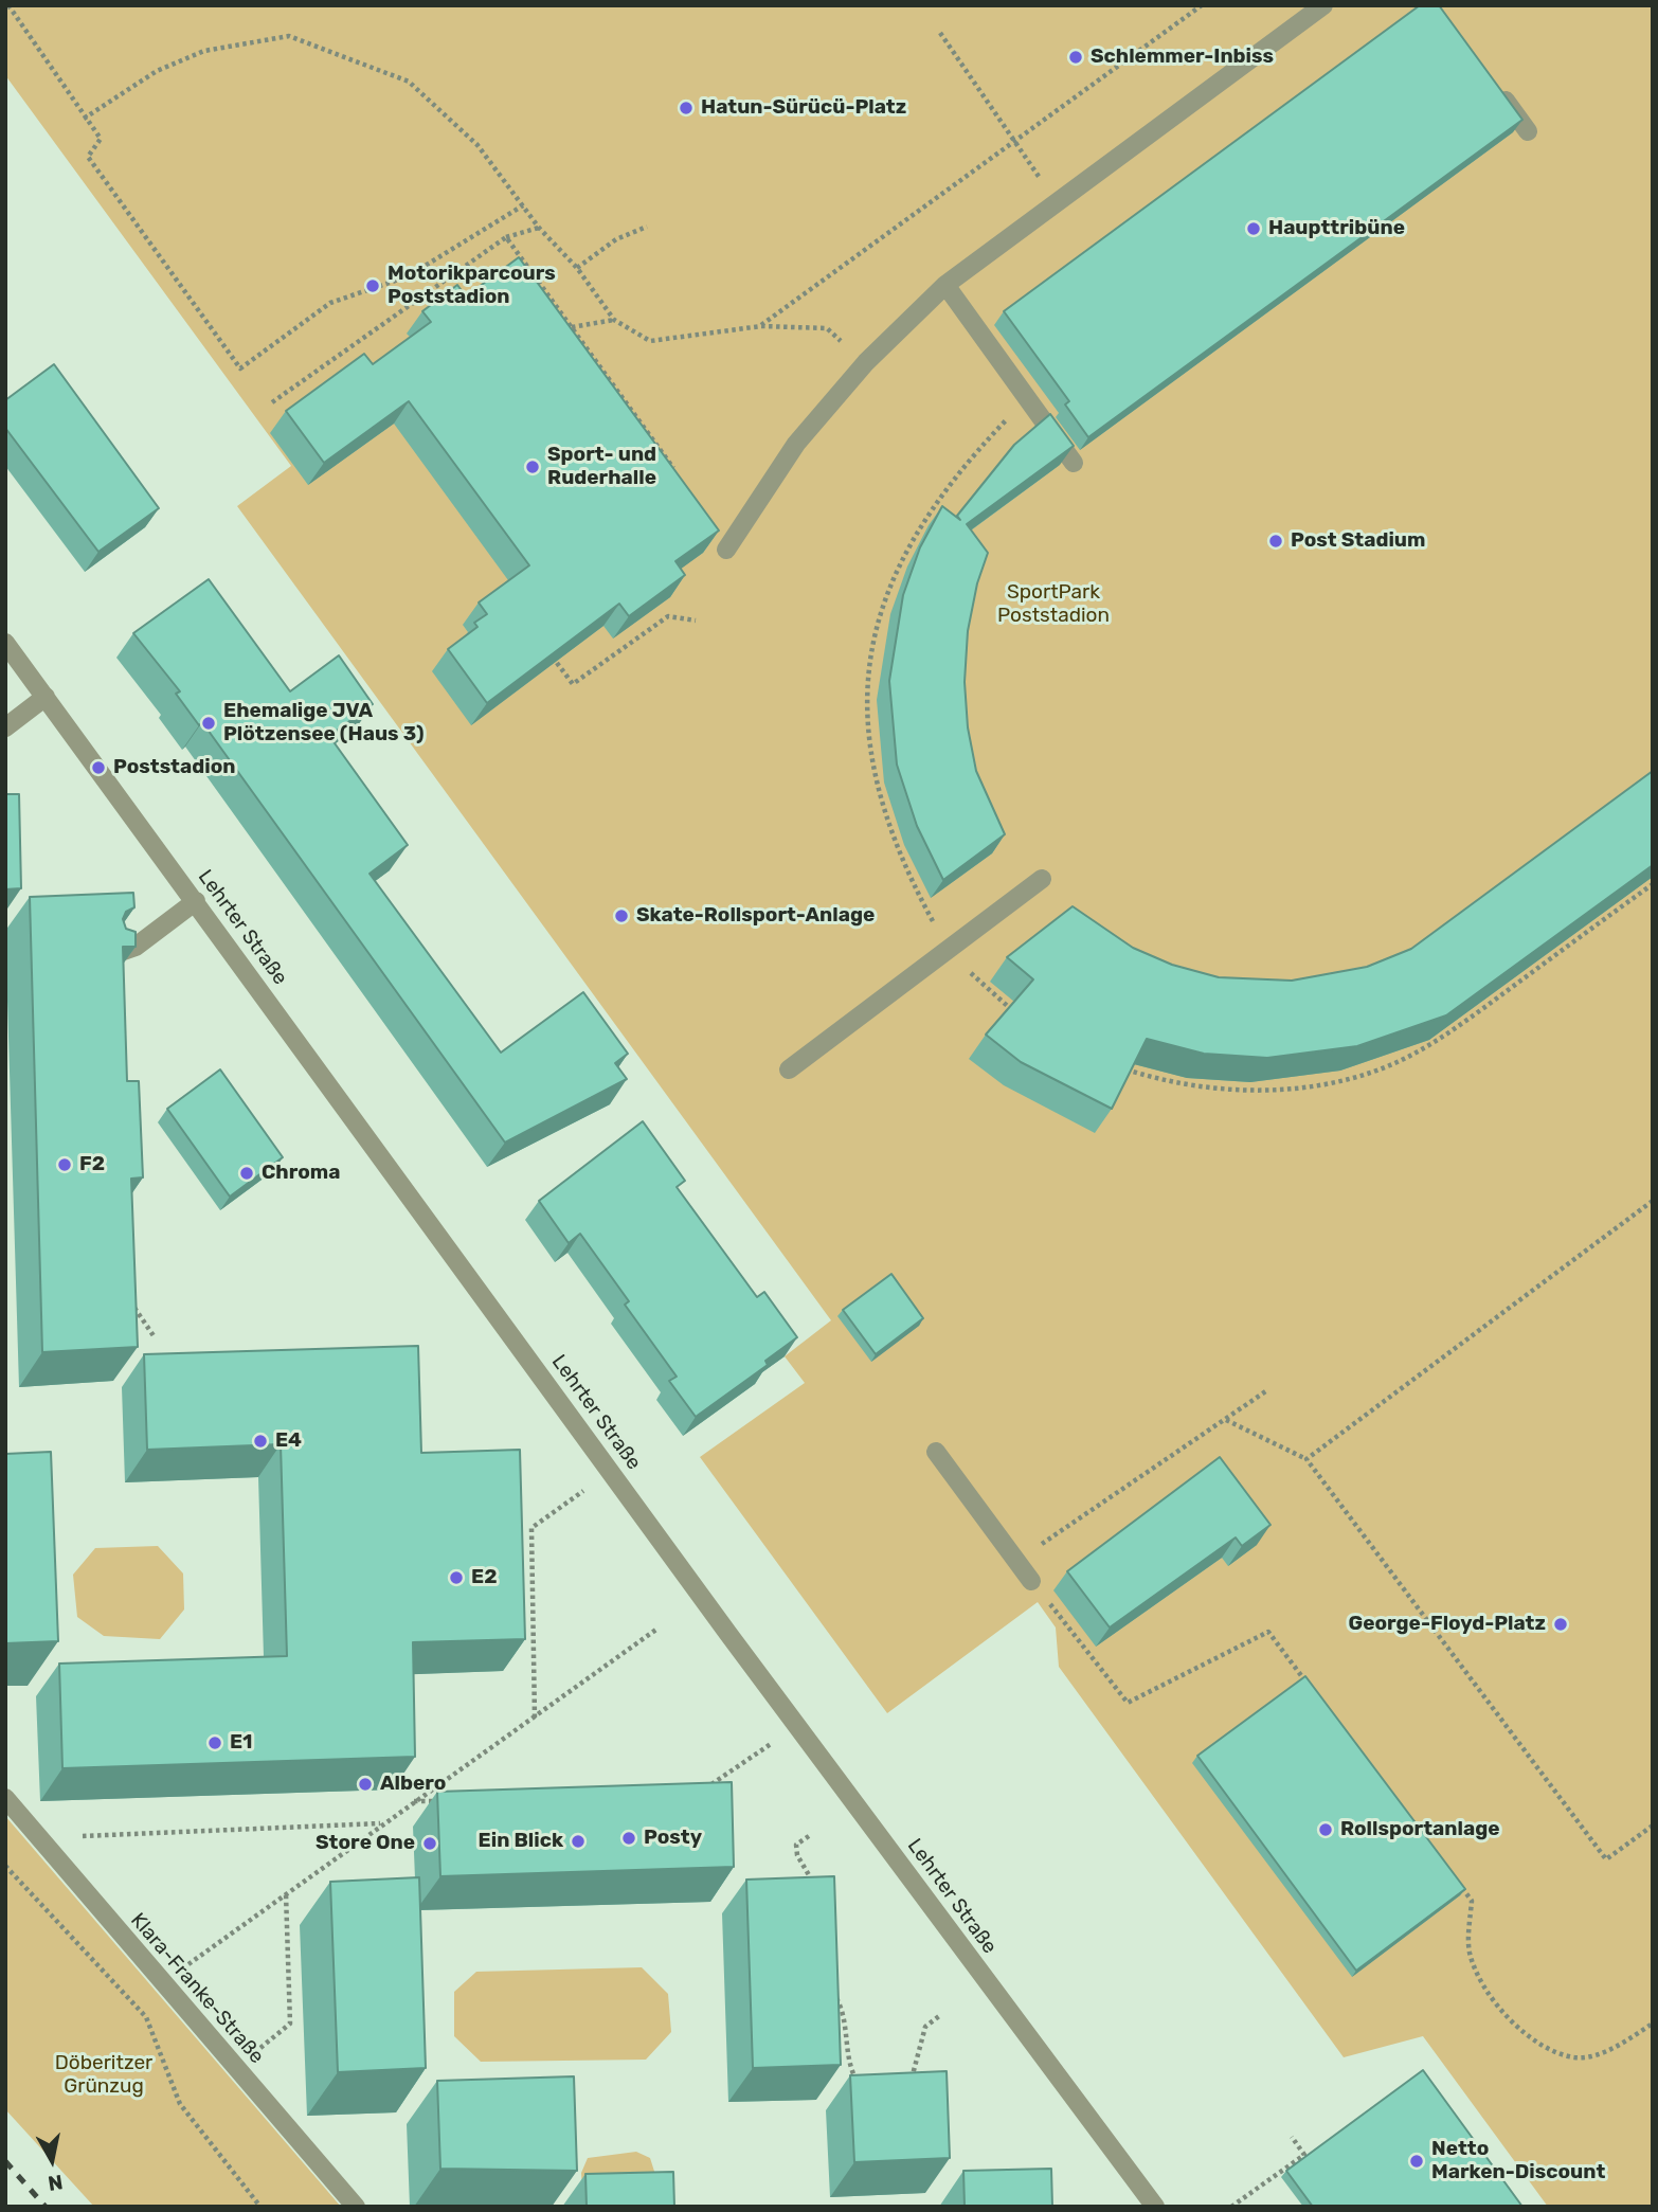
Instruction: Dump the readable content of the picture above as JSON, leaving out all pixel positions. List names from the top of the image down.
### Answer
{
  "streets": {
    "street": ["Lehrter Straße", "Klara-Franke-Straße"]
  },
  "parks": ["SportPark Poststadion", "Döberitzer Grünzug"],
  "places": [
    "Schlemmer-Inbiss",
    "Hatun-Sürücü-Platz",
    "Haupttribüne",
    "Motorikparcours Poststadion",
    "Sport- und Ruderhalle",
    "Post Stadium",
    "Ehemalige JVA Plötzensee (Haus 3)",
    "Poststadion",
    "Skate-Rollsport-Anlage",
    "F2",
    "Chroma",
    "E4",
    "E2",
    "George-Floyd-Platz",
    "E1",
    "Albero",
    "Rollsportanlage",
    "Posty",
    "Ein Blick",
    "Store One",
    "Netto Marken-Discount"
  ],
  "north": "bottom"
}
